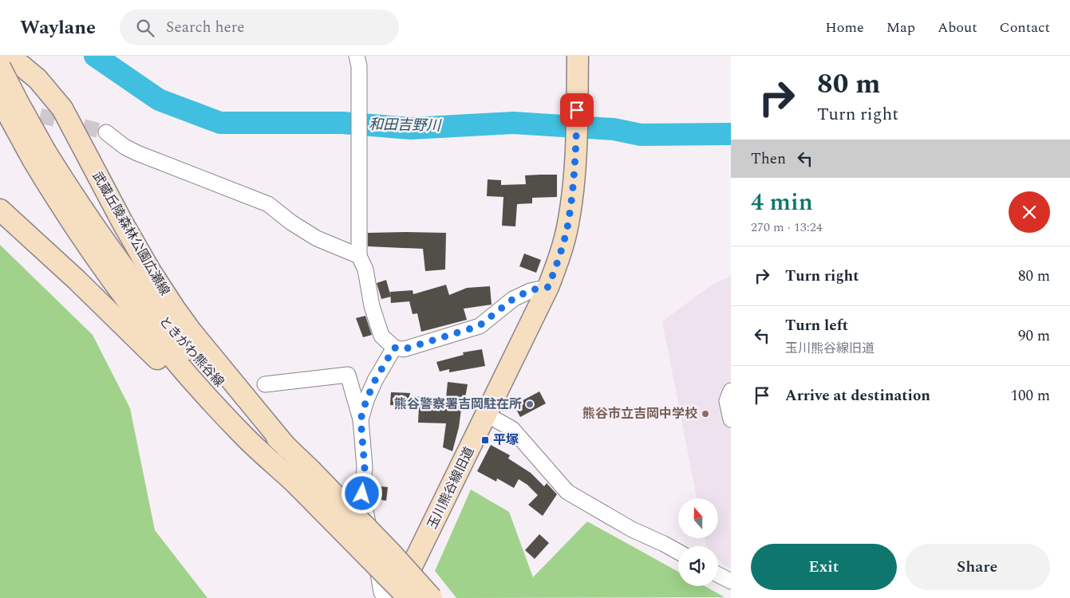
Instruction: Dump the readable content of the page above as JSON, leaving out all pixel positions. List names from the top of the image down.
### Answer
{
  "streets": {
    "main road": ["武蔵丘陵森林公園広瀬線", "ときがわ熊谷線", "玉川熊谷線旧道"]
  },
  "crossings": [
    ["武蔵丘陵森林公園広瀬線", "ときがわ熊谷線"]
  ],
  "water": ["和田吉野川"],
  "places": {
    "other": ["熊谷警察署吉岡駐在所", "熊谷市立吉岡中学校"],
    "transit": ["平塚"]
  },
  "north": "top",
  "page": {
    "header": "Waylane",
    "search": "Search here",
    "nav": [
      "Home",
      "Map",
      "About",
      "Contact"
    ],
    "turn": ["80 m", "Turn right"],
    "then": "Then",
    "heading": ["4 min", "270 m · 13:24"],
    "list": [
      {
        "name": "Turn right",
        "value": "80 m"
      },
      {
        "name": "Turn left",
        "note": "玉川熊谷線旧道",
        "value": "90 m"
      },
      {
        "name": "Arrive at destination",
        "value": "100 m"
      }
    ],
    "buttons": ["Exit", "Share"]
  }
}
